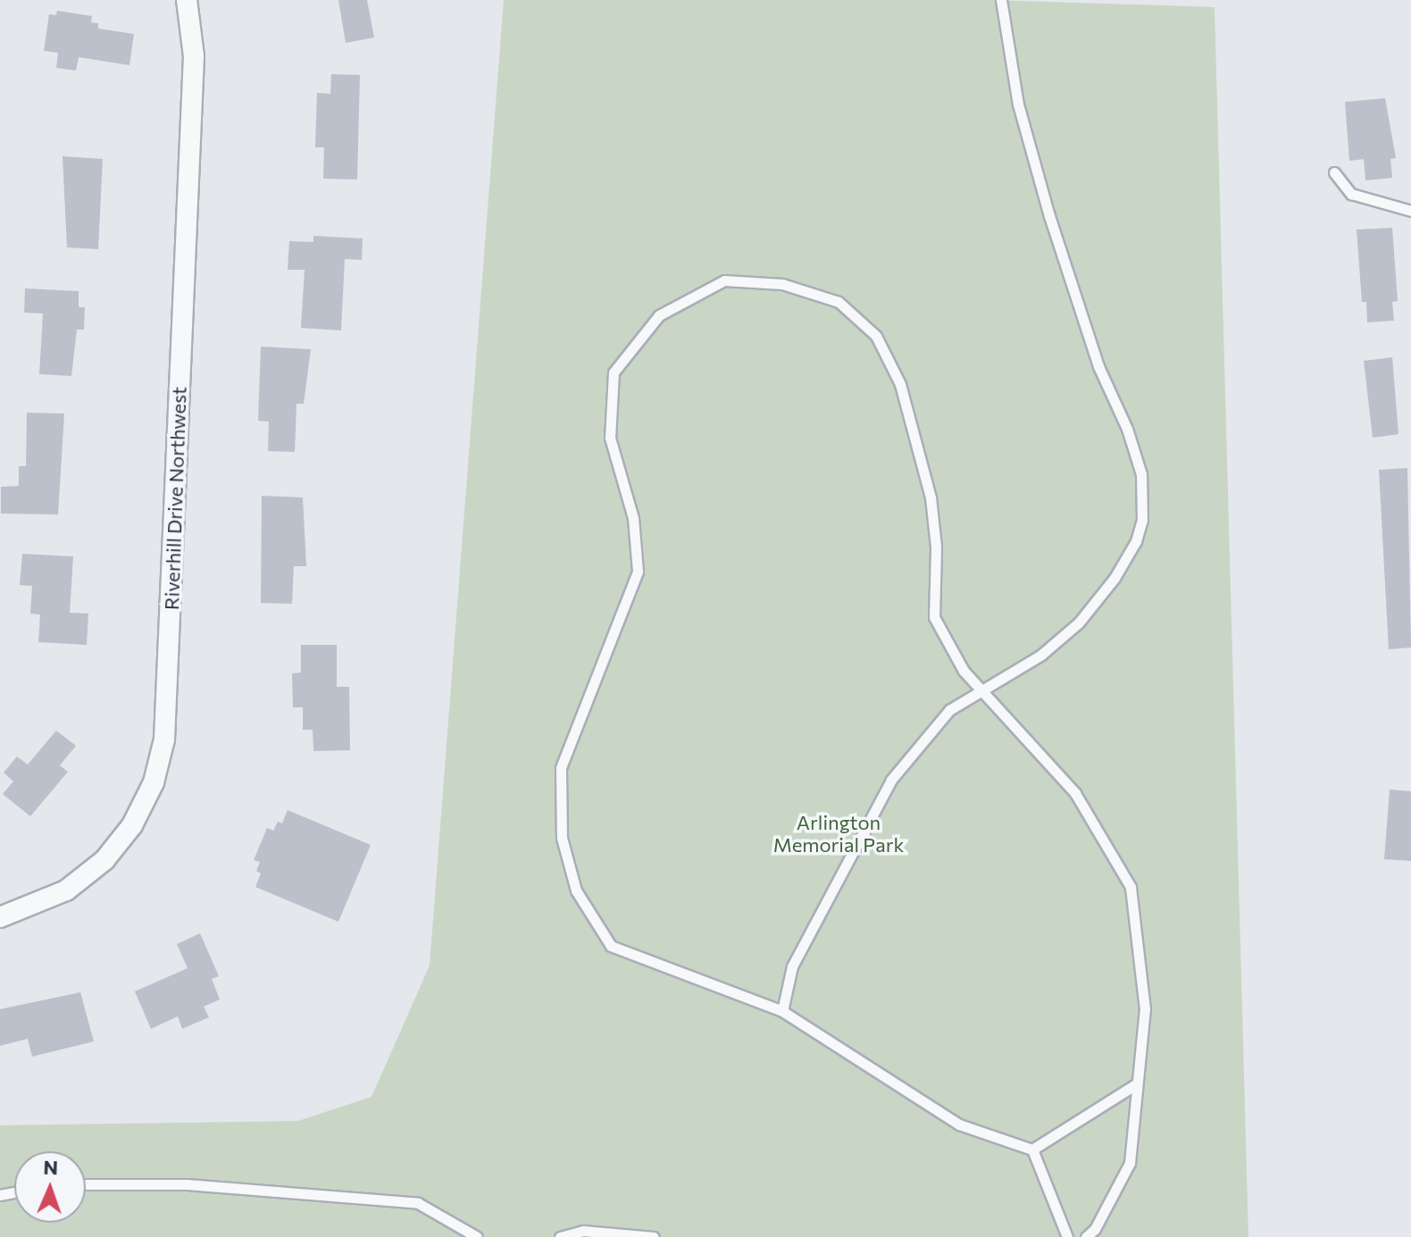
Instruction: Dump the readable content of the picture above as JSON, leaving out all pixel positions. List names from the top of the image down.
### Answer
{
  "streets": {
    "street": ["Riverhill Drive Northwest"]
  },
  "parks": ["Arlington Memorial Park"],
  "north": "top"
}
